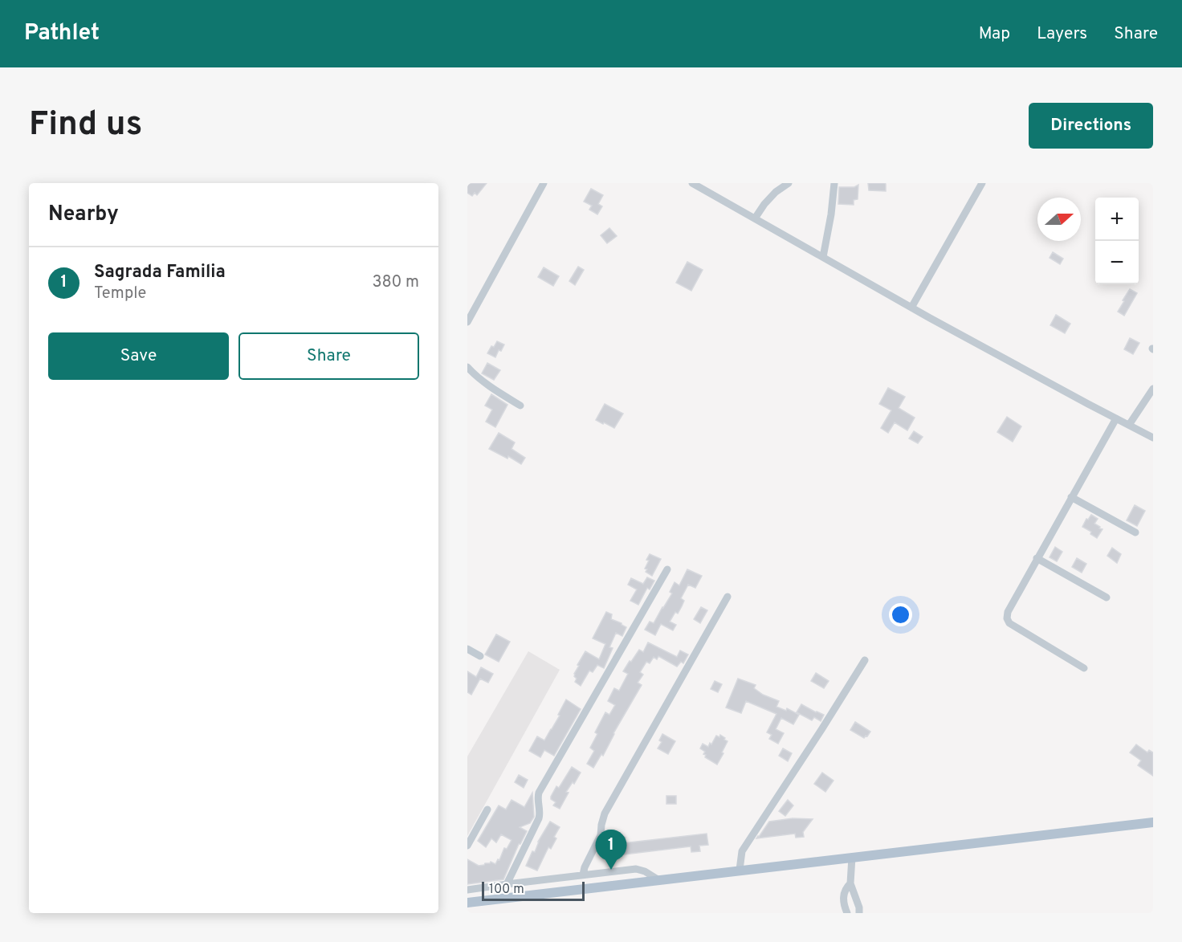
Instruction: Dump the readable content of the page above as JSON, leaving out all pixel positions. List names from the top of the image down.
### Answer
{
  "scale_bar": "100 m",
  "north": "right",
  "page": {
    "header": "Pathlet",
    "nav": ["Map", "Layers", "Share"],
    "buttons": [
      "Directions",
      ["Save", "Share"]
    ],
    "title": "Find us",
    "heading": "Nearby",
    "map_buttons": ["+", "−"],
    "list": [
      {
        "mark": "1",
        "name": "Sagrada Familia",
        "note": "Temple",
        "value": "380 m"
      }
    ],
    "pins": "1",
    "scale": "100 m"
  }
}
